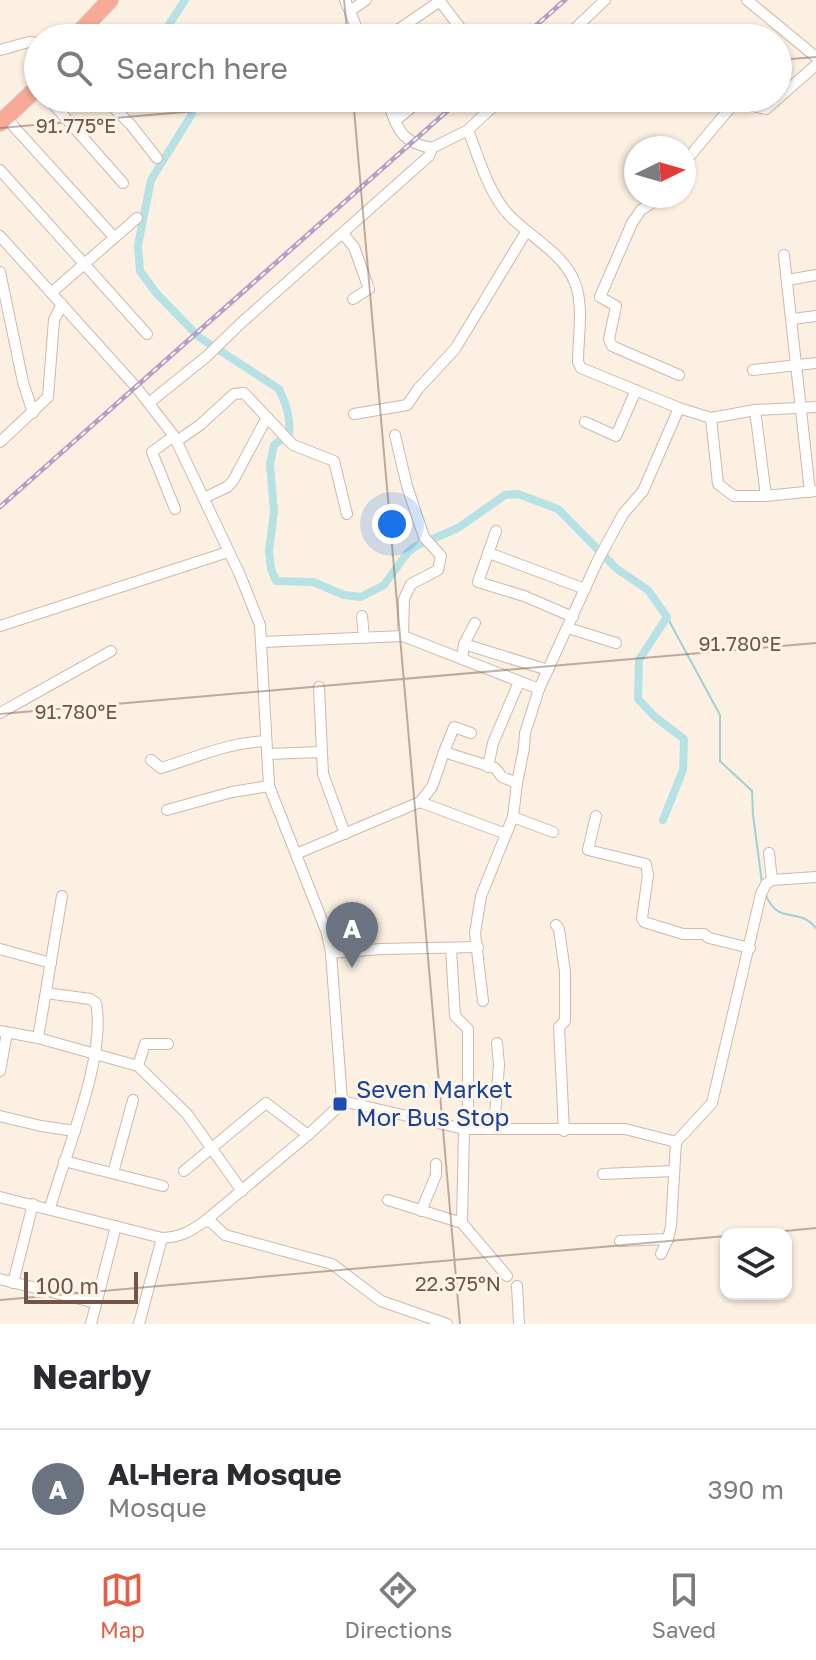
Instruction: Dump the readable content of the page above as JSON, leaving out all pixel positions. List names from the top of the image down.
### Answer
{
  "places": {
    "transit": ["Seven Market Mor Bus Stop"]
  },
  "scale_bar": "100 m",
  "north": "right",
  "page": {
    "search": "Search here",
    "pins": "A",
    "scale": "100 m",
    "heading": "Nearby",
    "list": [
      {
        "mark": "A",
        "name": "Al-Hera Mosque",
        "note": "Mosque",
        "value": "390 m"
      }
    ],
    "nav": ["Map", "Directions", "Saved"]
  },
  "coordinates": ["91.775°E", "91.780°E", "22.375°N"]
}
